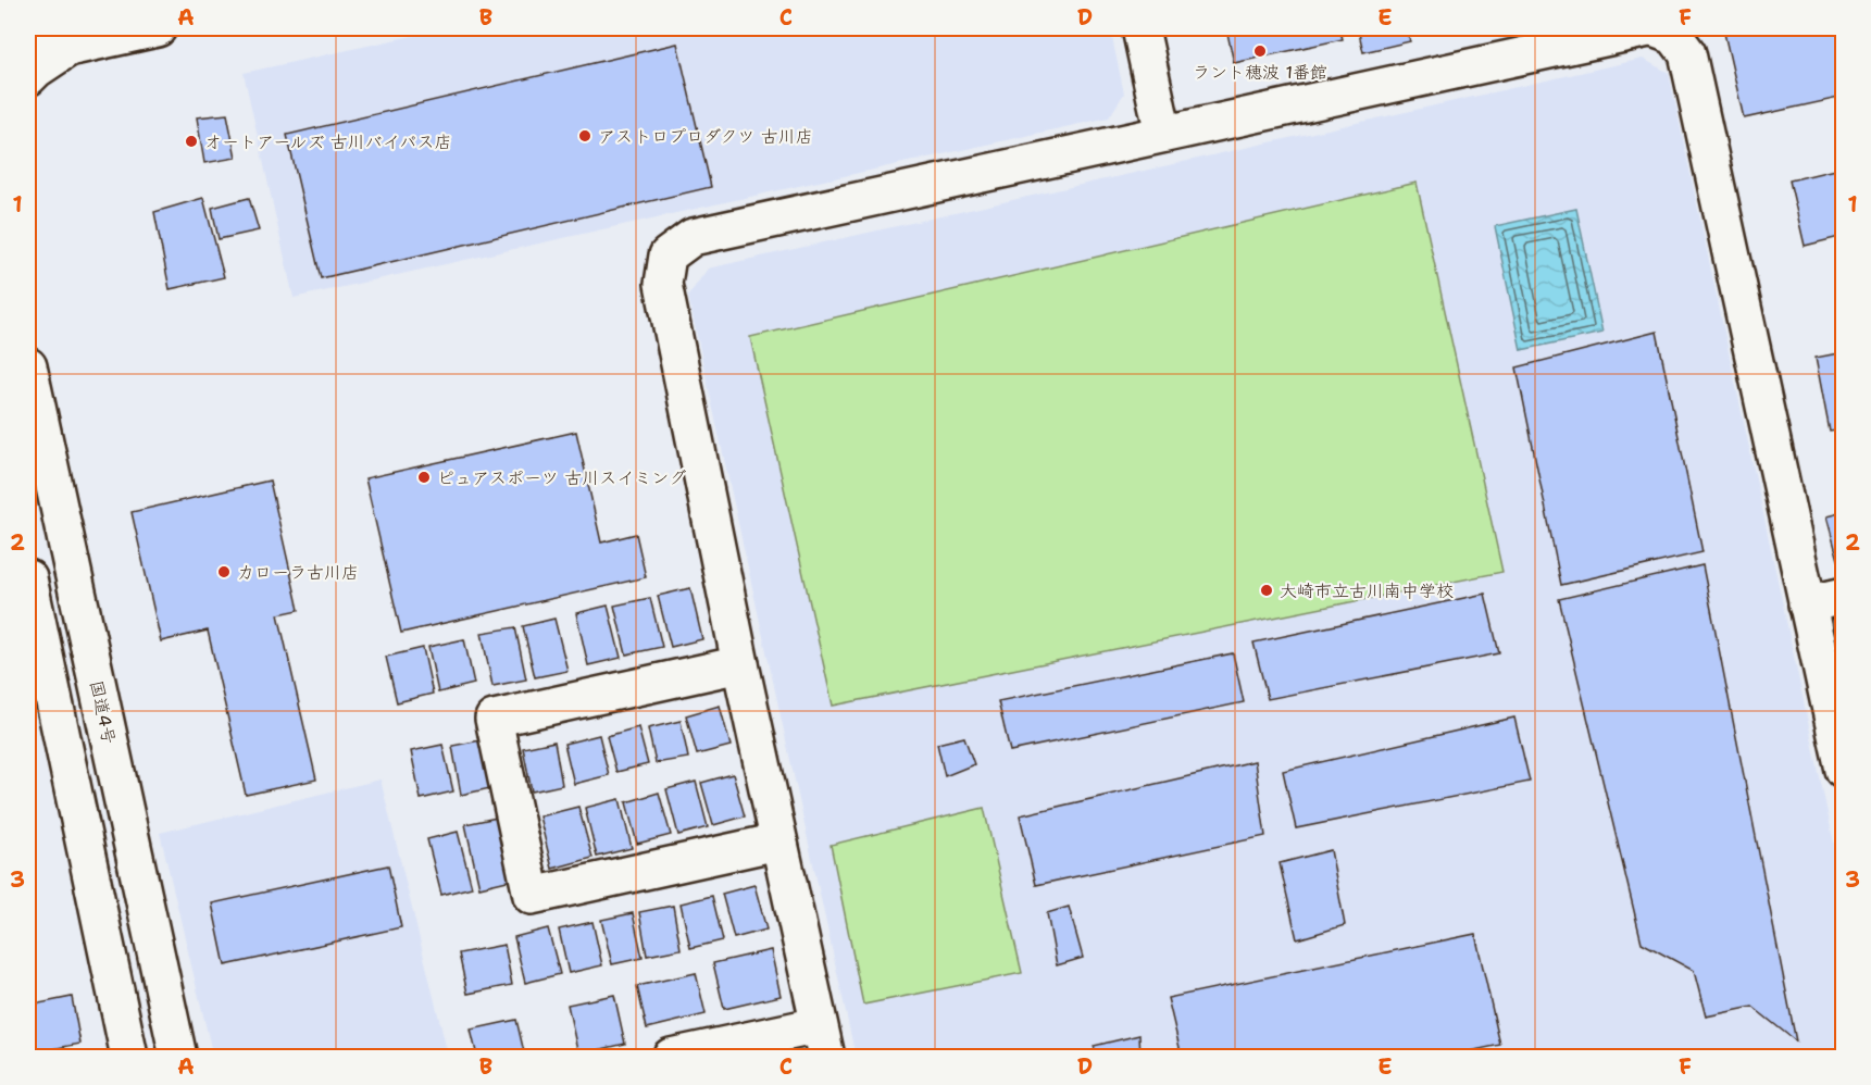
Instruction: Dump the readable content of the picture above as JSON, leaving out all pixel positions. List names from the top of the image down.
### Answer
{
  "streets": {
    "main road": ["国道4号"]
  },
  "places": [
    "ラント穂波 1番館",
    "アストロプロダクツ 古川店",
    "オートアールズ 古川バイパス店",
    "ピュアスポーツ 古川スイミング",
    "カローラ古川店",
    "大崎市立古川南中学校"
  ],
  "grid": {
    "columns": [
      "A",
      "B",
      "C",
      "D",
      "E",
      "F"
    ],
    "rows": ["1", "2", "3"]
  }
}
